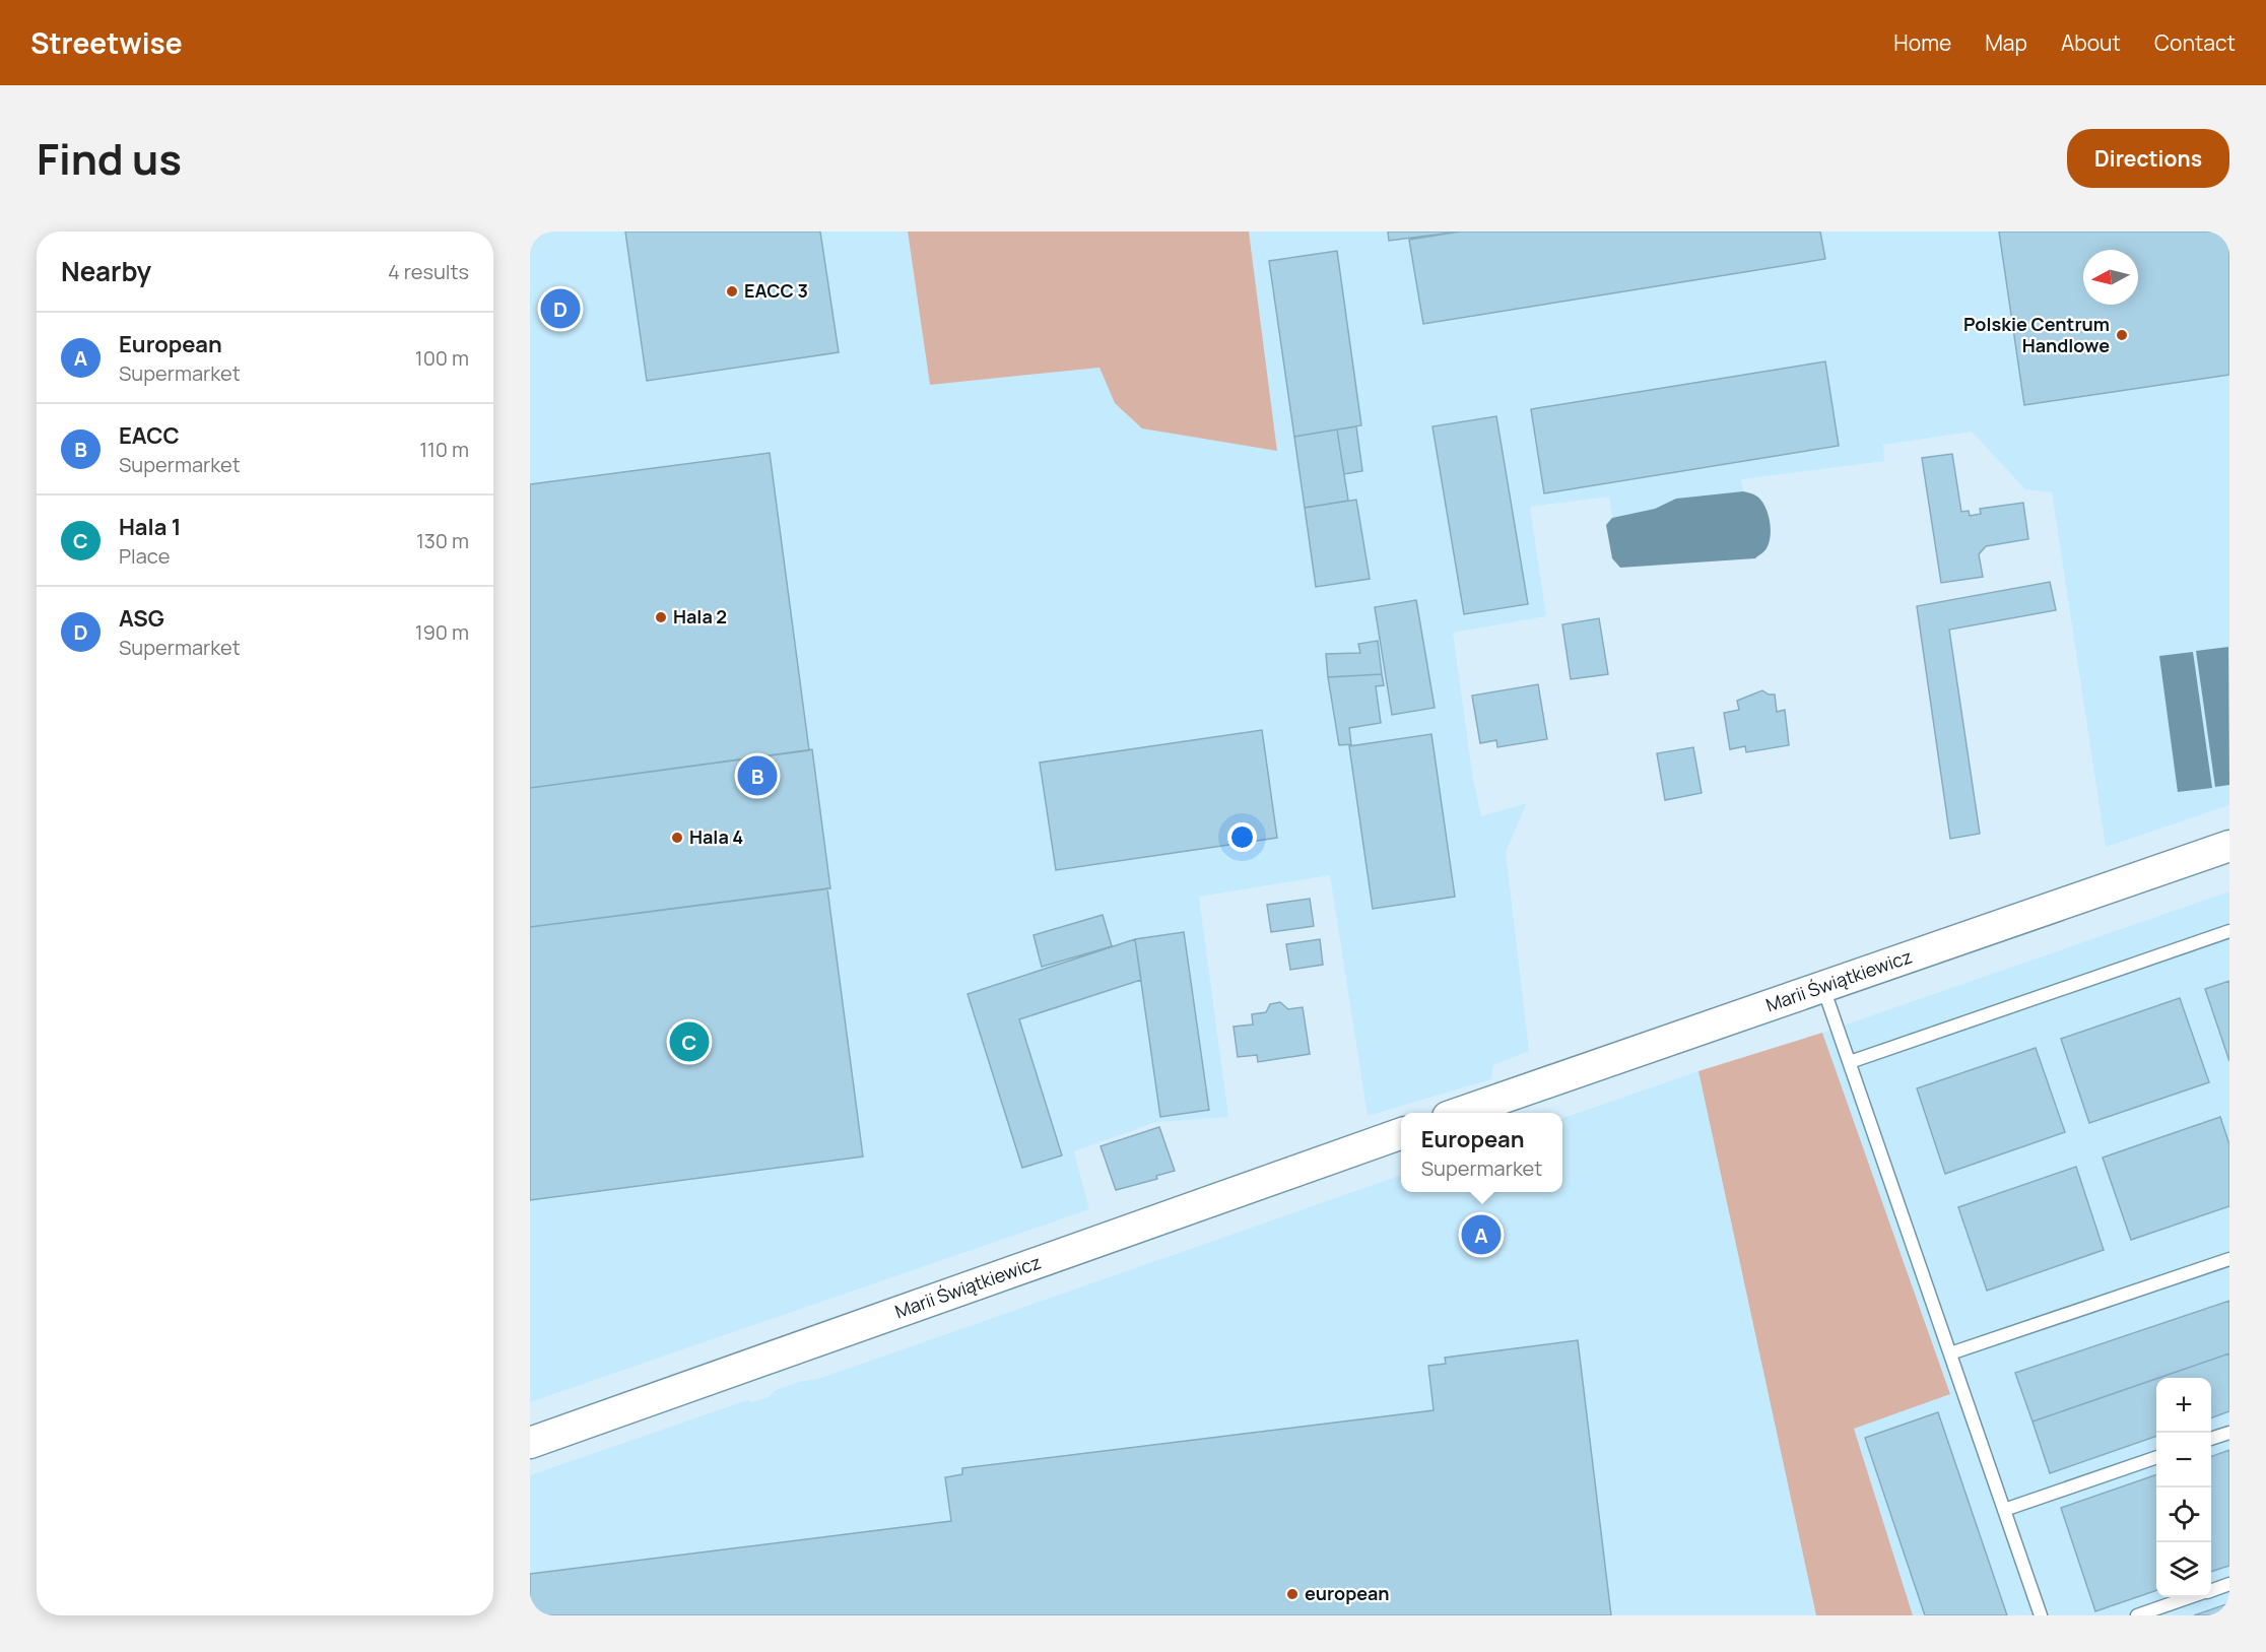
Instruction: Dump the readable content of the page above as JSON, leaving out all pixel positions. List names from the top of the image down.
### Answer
{
  "streets": {
    "street": ["Marii Świątkiewicz"]
  },
  "places": [
    "EACC 3",
    "Polskie Centrum Handlowe",
    "Hala 2",
    "Hala 4",
    "european"
  ],
  "north": "left",
  "page": {
    "header": "Streetwise",
    "nav": [
      "Home",
      "Map",
      "About",
      "Contact"
    ],
    "title": "Find us",
    "buttons": "Directions",
    "heading": ["Nearby", "4 results"],
    "pins": [
      "D",
      "B",
      "C",
      "A"
    ],
    "list": [
      {
        "mark": "A",
        "name": "European",
        "note": "Supermarket",
        "value": "100 m"
      },
      {
        "mark": "B",
        "name": "EACC",
        "note": "Supermarket",
        "value": "110 m"
      },
      {
        "mark": "C",
        "name": "Hala 1",
        "note": "Place",
        "value": "130 m"
      },
      {
        "mark": "D",
        "name": "ASG",
        "note": "Supermarket",
        "value": "190 m"
      }
    ],
    "popup": ["European", "Supermarket"],
    "map_buttons": ["+", "−"]
  }
}
